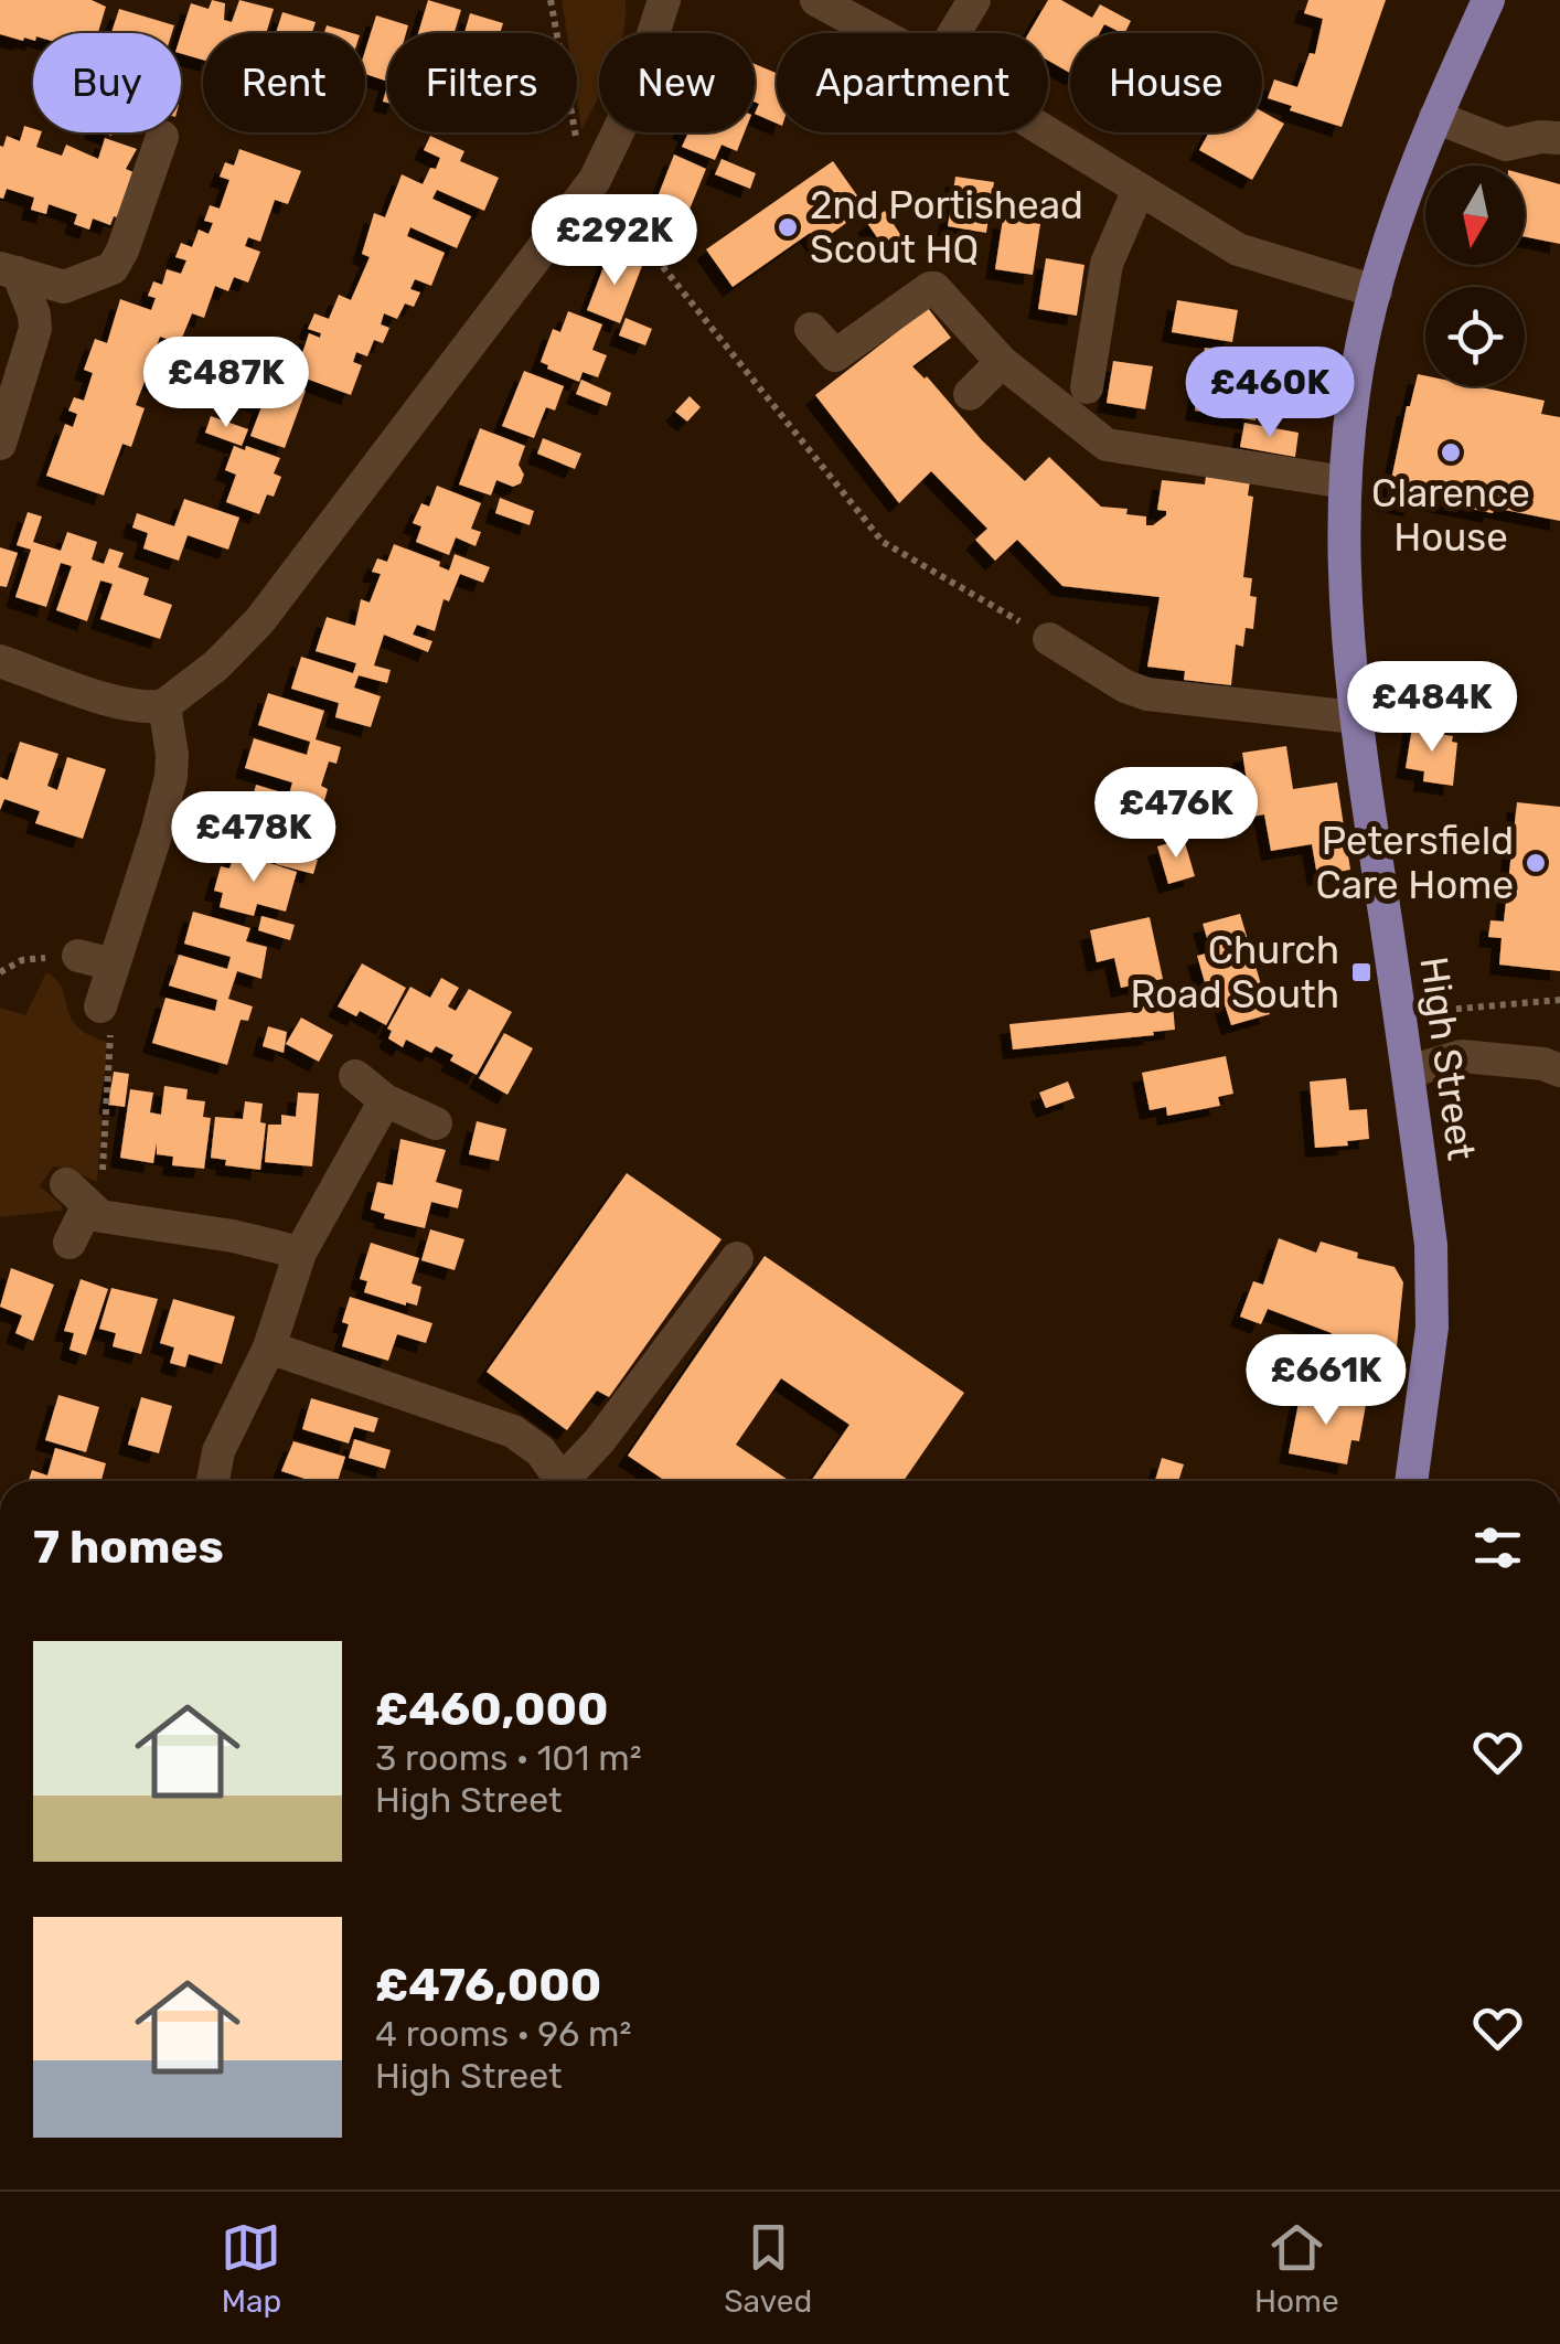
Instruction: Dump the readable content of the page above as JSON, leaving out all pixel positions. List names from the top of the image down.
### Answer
{
  "streets": {
    "main road": ["High Street"]
  },
  "places": {
    "other": ["2nd Portishead Scout HQ", "Clarence House", "Petersfield Care Home"],
    "transit": ["Church Road South"]
  },
  "north": "bottom",
  "page": {
    "chip": [
      "Buy",
      "Rent",
      "Filters",
      "New",
      "Apartment",
      "House"
    ],
    "price": [
      "£292K",
      "£487K",
      "£460K",
      "£484K",
      "£476K",
      "£478K",
      "£661K"
    ],
    "heading": "7 homes",
    "list": [
      {
        "name": "£460,000",
        "note": "3 rooms · 101 m² · High Street"
      },
      {
        "name": "£476,000",
        "note": "4 rooms · 96 m² · High Street"
      }
    ],
    "tabs": ["Map", "Saved", "Home"]
  }
}
